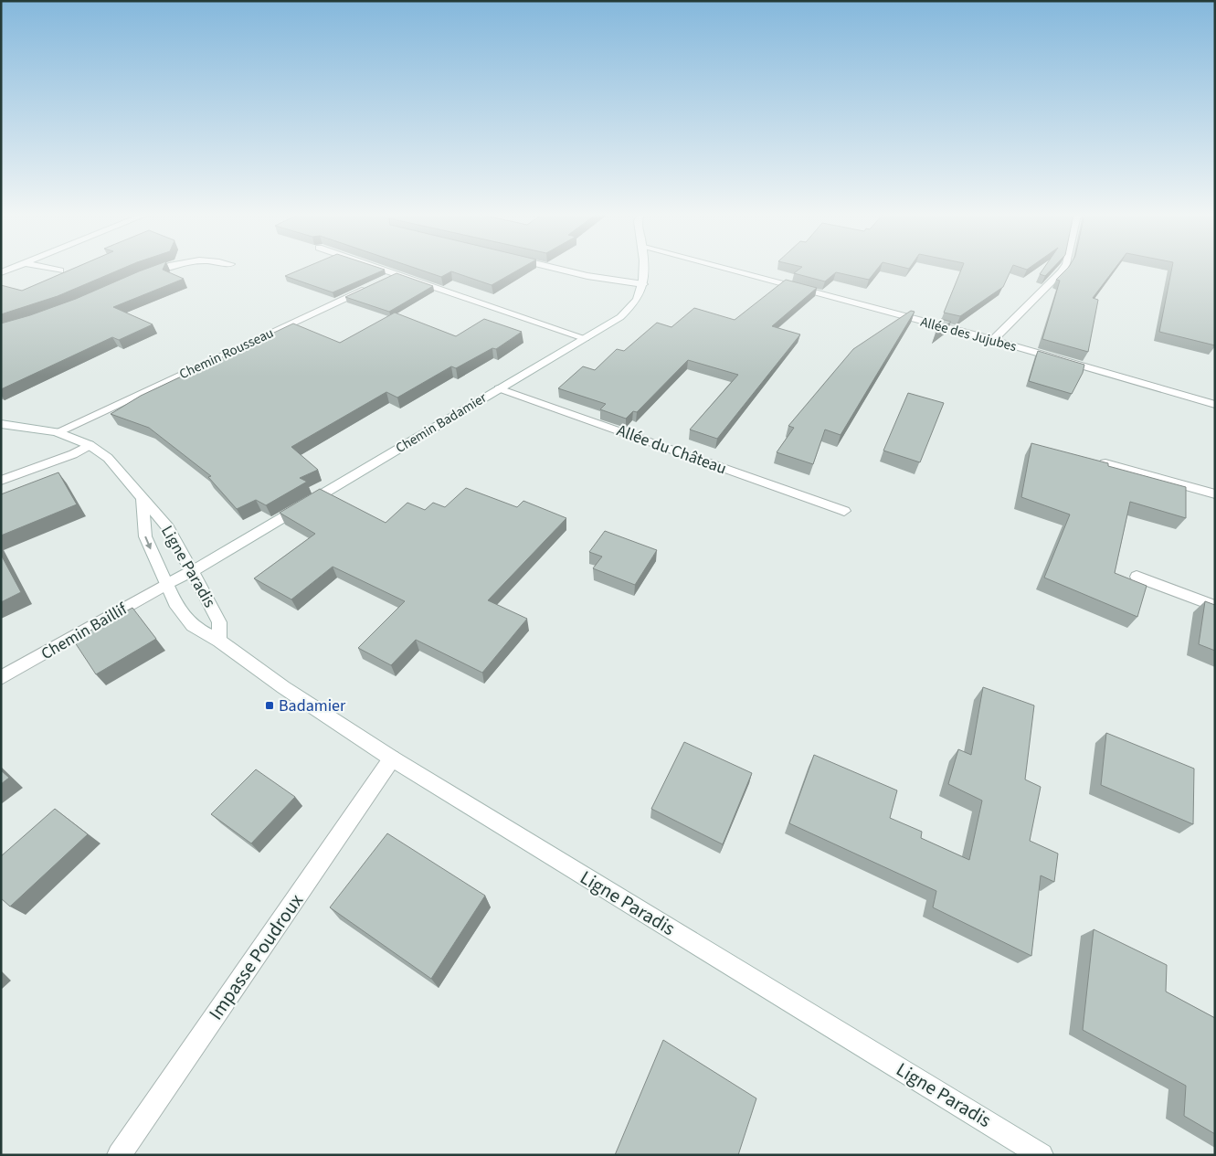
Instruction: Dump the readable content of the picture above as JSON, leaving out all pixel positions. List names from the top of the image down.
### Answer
{
  "streets": {
    "street": [
      "Allée des Jujubes",
      "Chemin Rousseau",
      "Chemin Badamier",
      "Allée du Château",
      "Ligne Paradis",
      "Chemin Baillif",
      "Impasse Poudroux"
    ]
  },
  "crossings": [
    ["Chemin Rousseau", "Ligne Paradis"],
    ["Chemin Badamier", "Allée du Château"],
    ["Chemin Badamier", "Ligne Paradis"],
    ["Chemin Badamier", "Chemin Baillif"],
    ["Ligne Paradis", "Chemin Baillif"],
    ["Ligne Paradis", "Impasse Poudroux"]
  ],
  "places": {
    "transit": ["Badamier"]
  }
}
